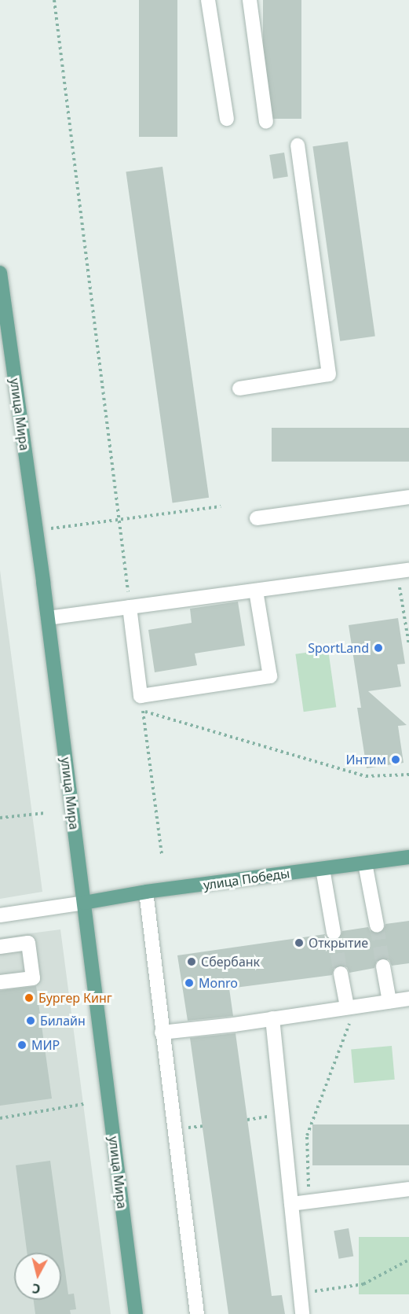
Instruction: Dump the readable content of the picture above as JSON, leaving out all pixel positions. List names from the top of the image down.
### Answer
{
  "streets": {
    "main road": ["улица Мира", "улица Победы"]
  },
  "crossings": [
    ["улица Мира", "улица Победы"]
  ],
  "places": [
    "SportLand",
    "Интим",
    "Открытие",
    "Сбербанк",
    "Monro",
    "Бургер Кинг",
    "Билайн",
    "МИР"
  ],
  "north": "bottom"
}
